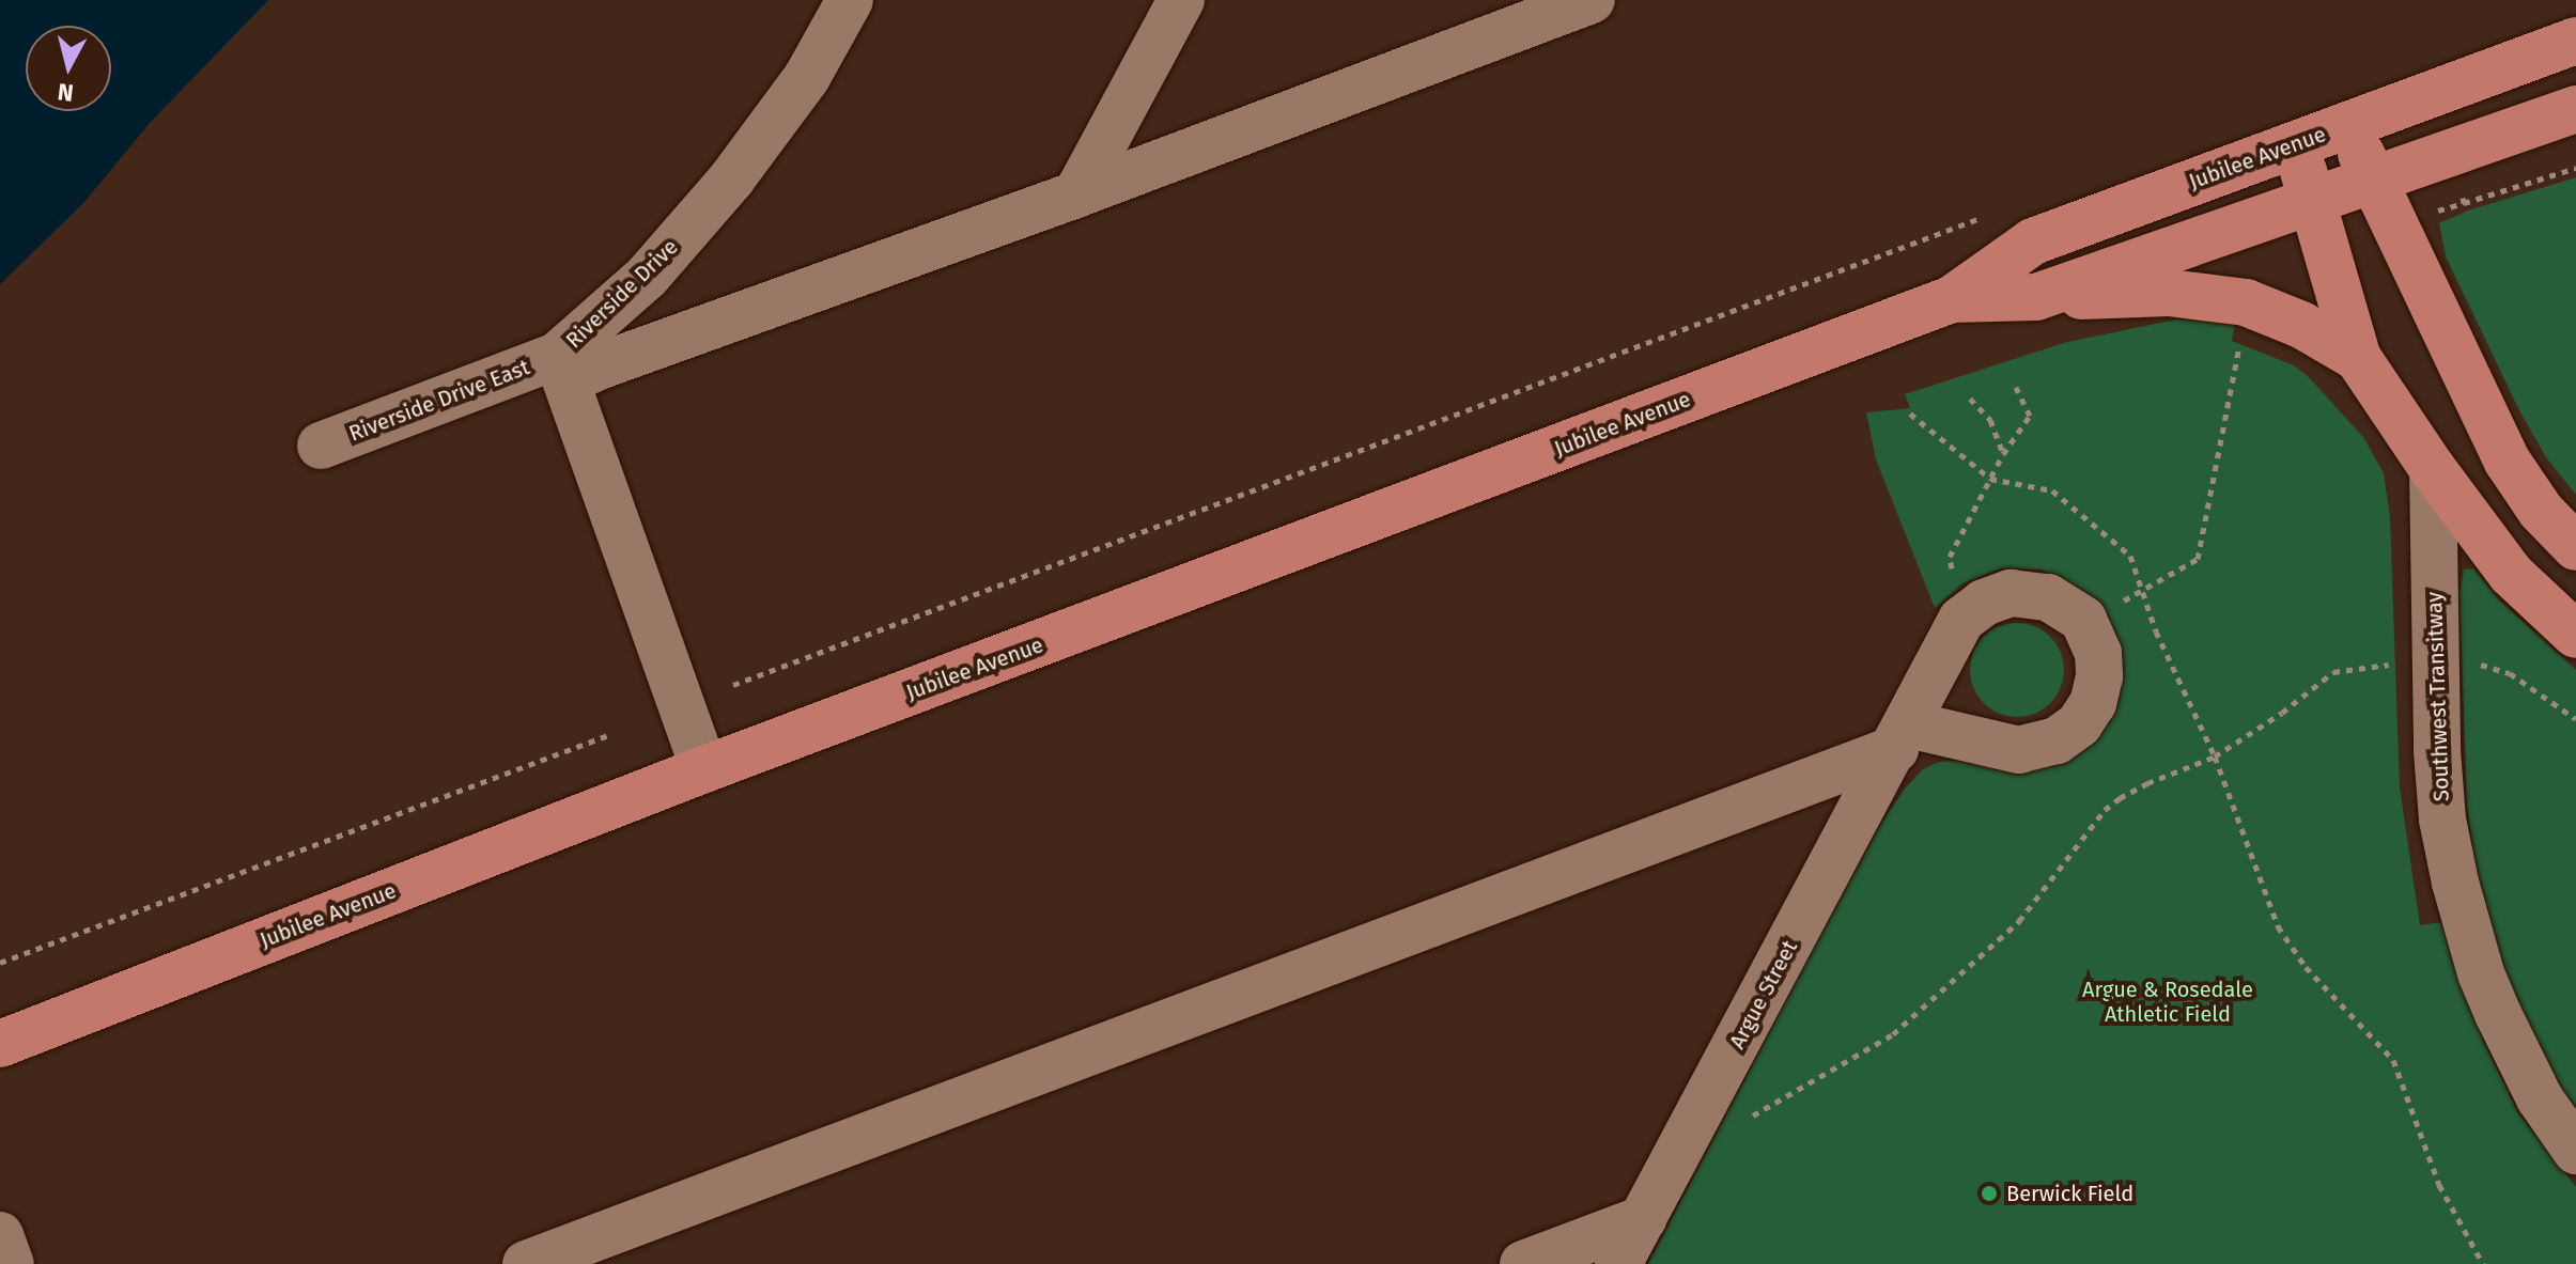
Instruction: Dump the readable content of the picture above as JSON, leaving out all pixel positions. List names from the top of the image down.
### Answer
{
  "streets": {
    "main road": ["Jubilee Avenue"],
    "street": [
      "Riverside Drive",
      "Riverside Drive East",
      "Southwest Transitway",
      "Argue Street"
    ]
  },
  "crossings": [
    ["Jubilee Avenue", "Riverside Drive"],
    ["Riverside Drive", "Riverside Drive East"]
  ],
  "parks": ["Argue & Rosedale Athletic Field"],
  "places": ["Berwick Field"],
  "north": "bottom"
}
